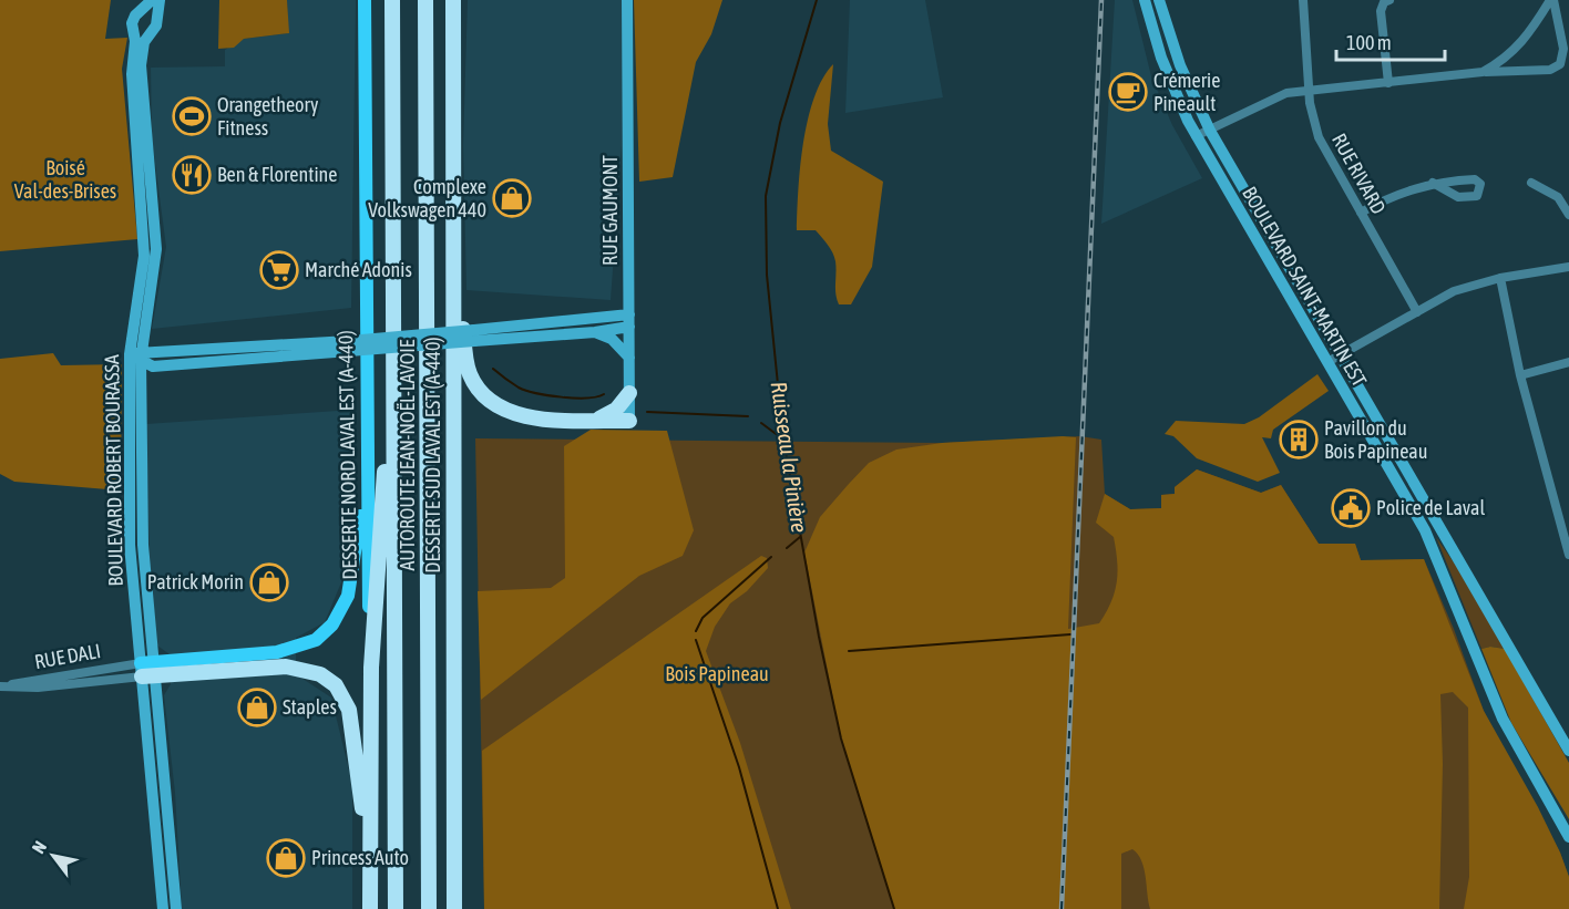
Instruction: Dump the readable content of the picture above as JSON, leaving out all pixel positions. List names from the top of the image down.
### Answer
{
  "streets": {
    "highway": ["DESSERTE NORD LAVAL EST (A-440)", "AUTOROUTE JEAN-NOËL-LAVOIE", "DESSERTE SUD LAVAL EST (A-440)"],
    "street": [
      "RUE RIVARD",
      "RUE GAUMONT",
      "BOULEVARD SAINT-MARTIN EST",
      "BOULEVARD ROBERT BOURASSA",
      "RUE DALI"
    ]
  },
  "crossings": [
    ["BOULEVARD ROBERT BOURASSA", "RUE DALI"]
  ],
  "water": ["Ruisseau la Pinière"],
  "parks": ["Boisé Val-des-Brises", "Bois Papineau"],
  "places": {
    "cafe": ["Crémerie Pineault"],
    "sports": ["Orangetheory Fitness"],
    "restaurant": ["Ben & Florentine"],
    "shop": [
      "Complexe Volkswagen 440",
      "Patrick Morin",
      "Staples",
      "Princess Auto"
    ],
    "supermarket": ["Marché Adonis"],
    "building": ["Pavillon du Bois Papineau"],
    "public building": ["Police de Laval"]
  },
  "scale_bar": "100 m",
  "north": "top left"
}
